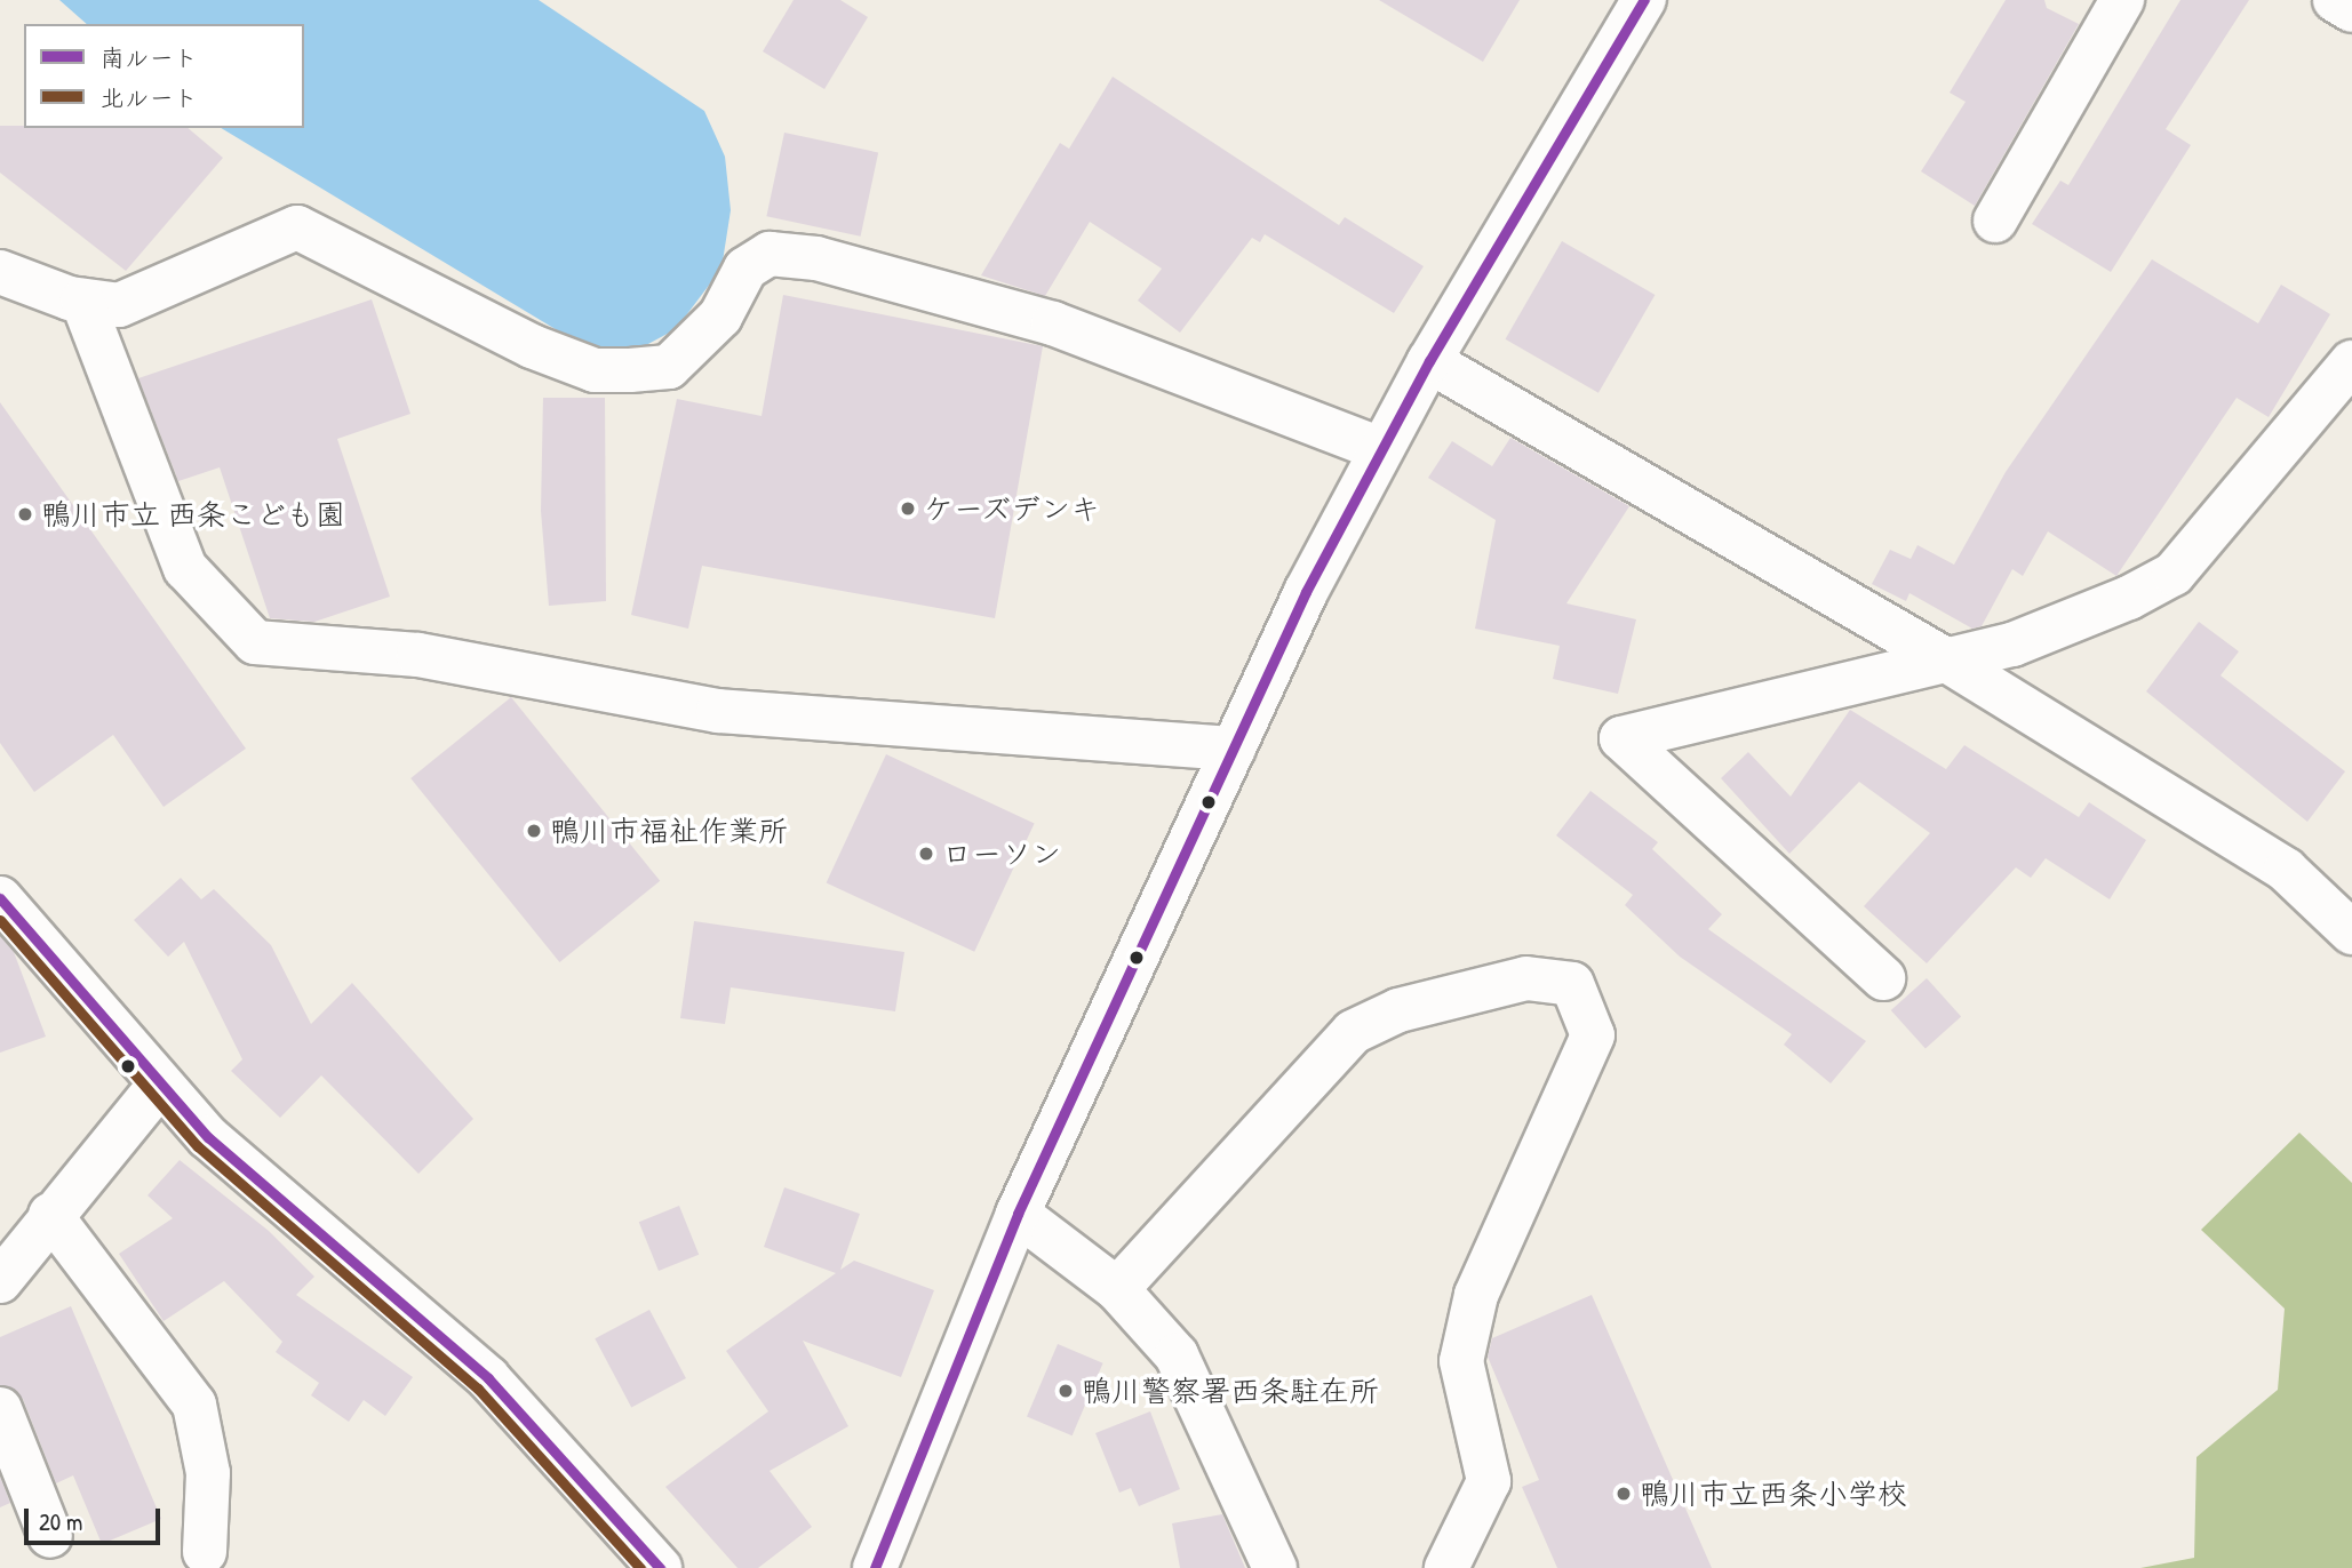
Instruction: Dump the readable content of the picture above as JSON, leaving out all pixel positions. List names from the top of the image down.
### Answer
{
  "places": [
    "ケーズデンキ",
    "鴨川市立 西条こども園",
    "鴨川市福祉作業所",
    "ローソン",
    "鴨川警察署西条駐在所",
    "鴨川市立西条小学校"
  ],
  "lines": ["transit line 南ルート", "transit line 北ルート"],
  "legend": ["南ルート", "北ルート"],
  "scale_bar": "20 m"
}
